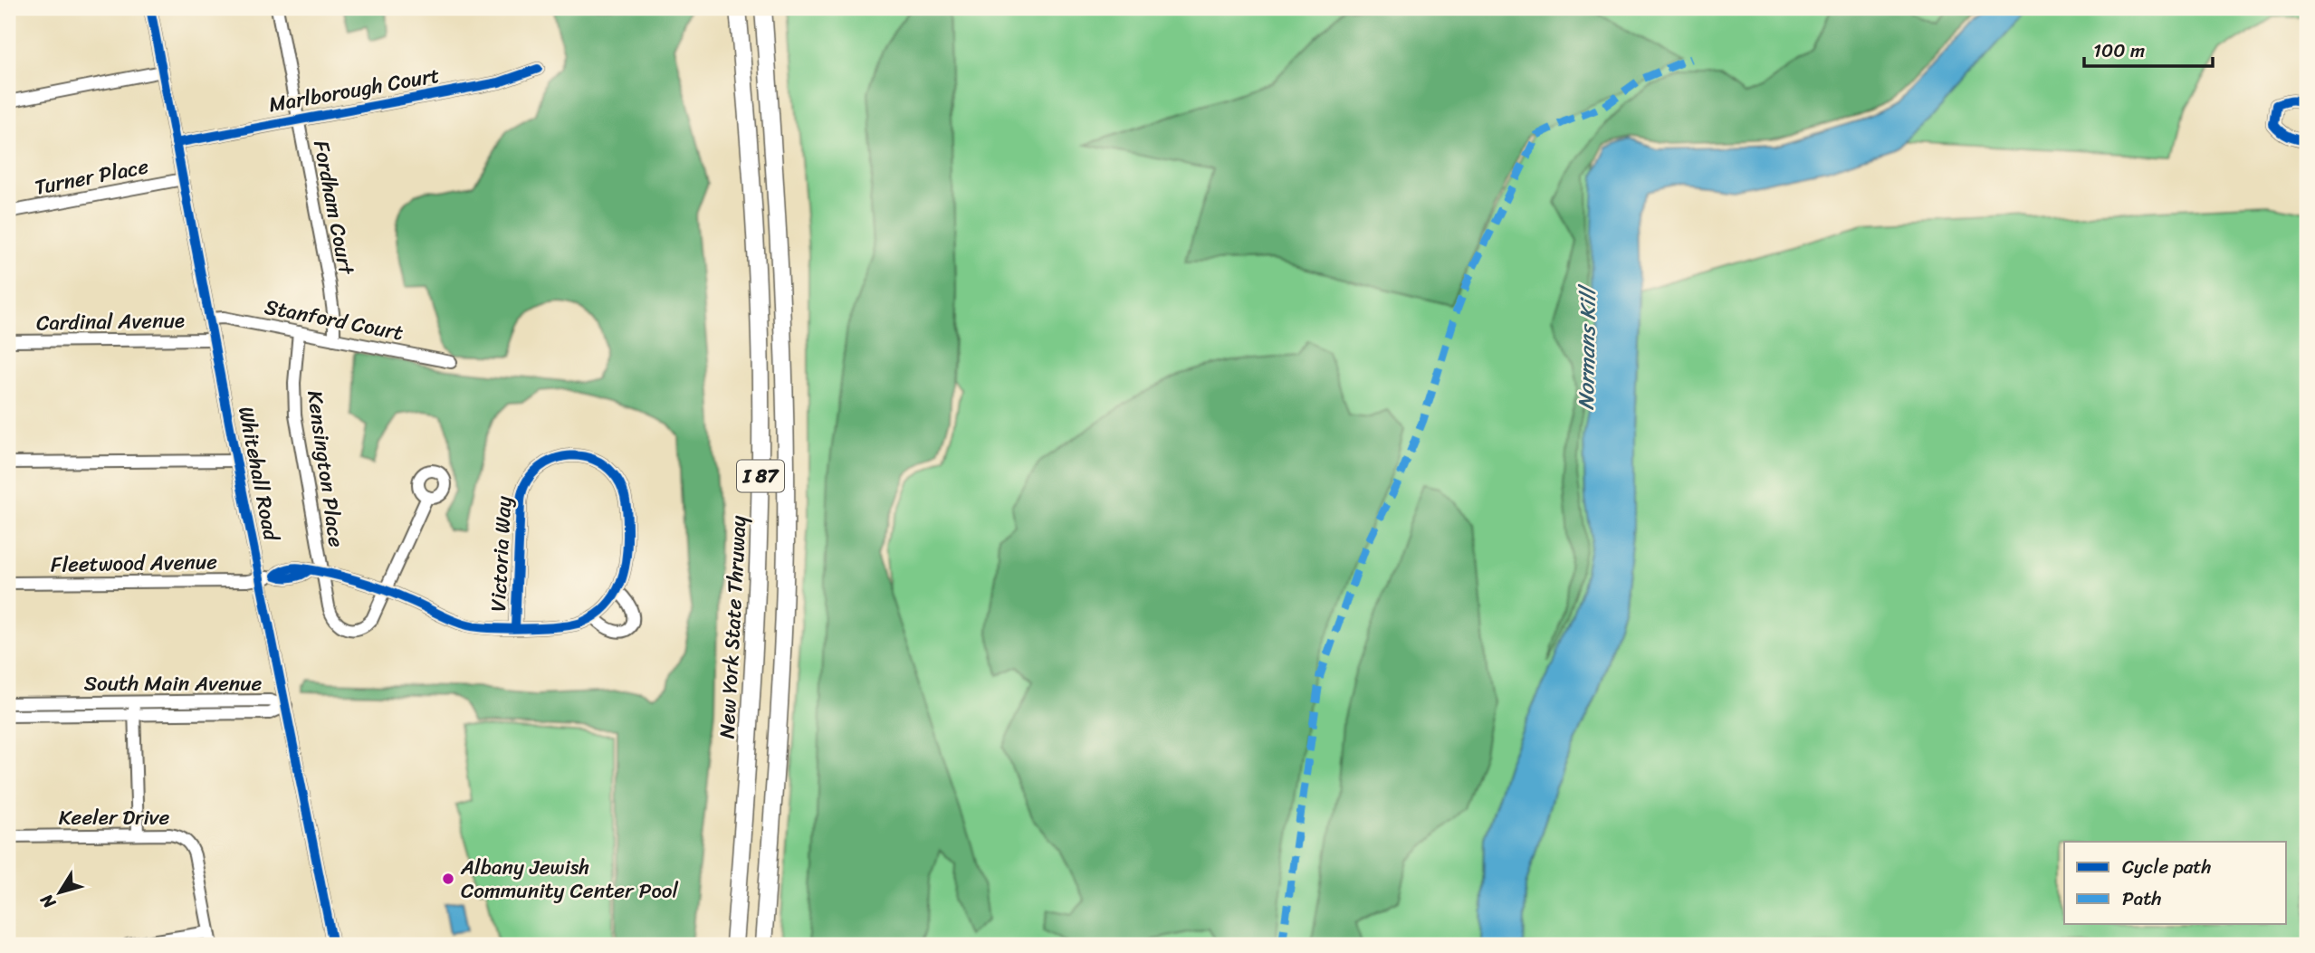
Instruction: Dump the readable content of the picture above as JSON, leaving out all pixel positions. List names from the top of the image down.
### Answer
{
  "streets": {
    "highway": ["I 87", "New York State Thruway"],
    "street": [
      "Marlborough Court",
      "Turner Place",
      "Fordham Court",
      "Stanford Court",
      "Cardinal Avenue",
      "Kensington Place",
      "Whitehall Road",
      "Victoria Way",
      "Fleetwood Avenue",
      "South Main Avenue",
      "Keeler Drive"
    ]
  },
  "crossings": [
    ["Marlborough Court", "Fordham Court"],
    ["Marlborough Court", "Whitehall Road"],
    ["Turner Place", "Whitehall Road"],
    ["Fordham Court", "Stanford Court"],
    ["Stanford Court", "Kensington Place"],
    ["Stanford Court", "Whitehall Road"],
    ["Cardinal Avenue", "Whitehall Road"],
    ["Kensington Place", "Victoria Way"],
    ["Whitehall Road", "Victoria Way"],
    ["Whitehall Road", "Fleetwood Avenue"],
    ["Whitehall Road", "South Main Avenue"],
    ["Victoria Way", "Fleetwood Avenue"]
  ],
  "water": ["Normans Kill"],
  "places": ["Albany Jewish Community Center Pool"],
  "legend": ["Cycle path", "Path"],
  "scale_bar": "100 m",
  "north": "bottom left"
}
